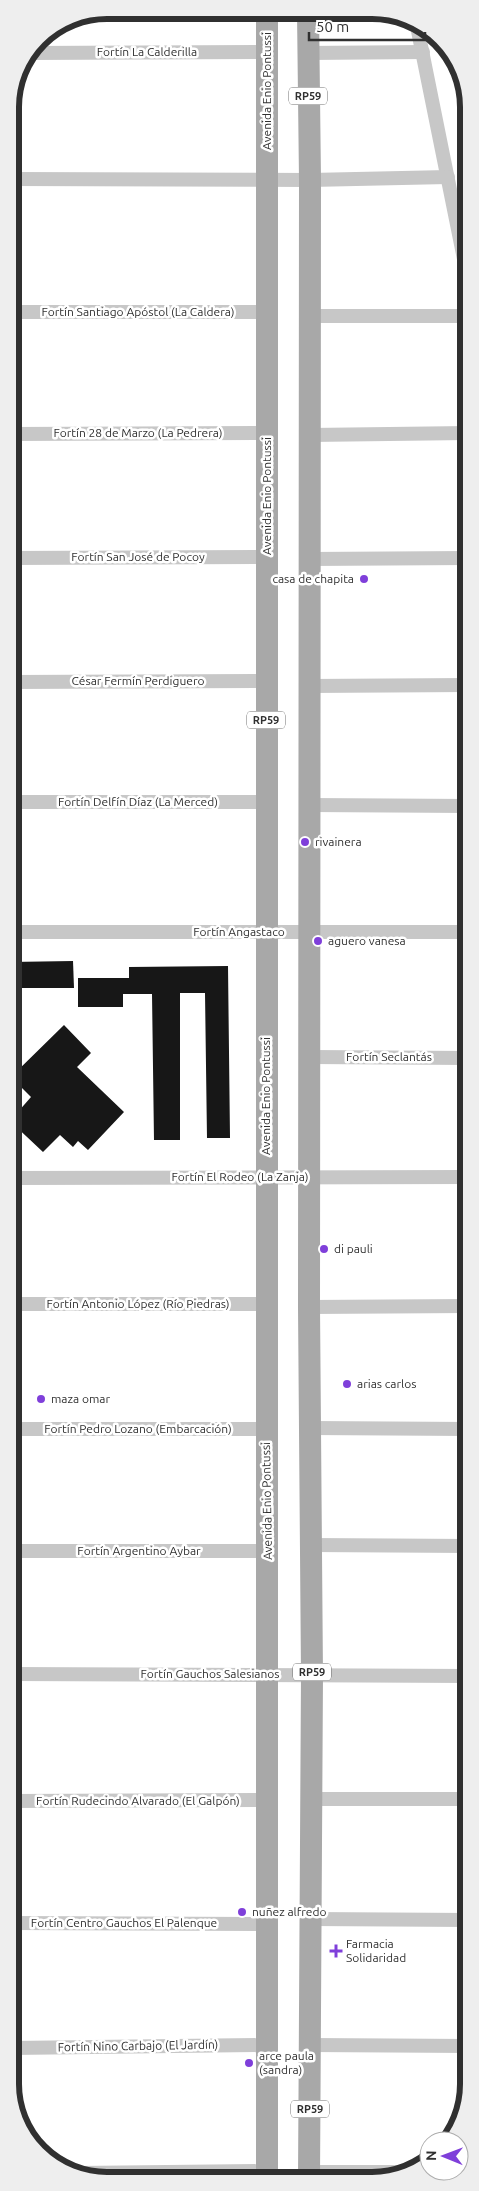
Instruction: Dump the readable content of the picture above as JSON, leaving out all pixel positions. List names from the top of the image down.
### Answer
{
  "streets": {
    "main road": ["Avenida Enio Pontussi", "RP59"],
    "street": [
      "Fortín La Calderilla",
      "Fortín Santiago Apóstol (La Caldera)",
      "Fortín 28 de Marzo (La Pedrera)",
      "Fortín San José de Pocoy",
      "César Fermín Perdiguero",
      "Fortín Delfín Díaz (La Merced)",
      "Fortín Angastaco",
      "Fortín Seclantás",
      "Fortín El Rodeo (La Zanja)",
      "Fortín Antonio López (Río Piedras)",
      "Fortín Pedro Lozano (Embarcación)",
      "Fortín Argentino Aybar",
      "Fortín Gauchos Salesianos",
      "Fortín Rudecindo Alvarado (El Galpón)",
      "Fortín Centro Gauchos El Palenque",
      "Fortín Nino Carbajo (El Jardín)"
    ]
  },
  "crossings": [
    ["Fortín La Calderilla", "Avenida Enio Pontussi"],
    ["Avenida Enio Pontussi", "Fortín Santiago Apóstol (La Caldera)"],
    ["Avenida Enio Pontussi", "Fortín 28 de Marzo (La Pedrera)"],
    ["Avenida Enio Pontussi", "Fortín San José de Pocoy"],
    ["Avenida Enio Pontussi", "César Fermín Perdiguero"],
    ["Avenida Enio Pontussi", "Fortín Delfín Díaz (La Merced)"],
    ["Avenida Enio Pontussi", "Fortín Angastaco"],
    ["Avenida Enio Pontussi", "Fortín El Rodeo (La Zanja)"],
    ["Avenida Enio Pontussi", "Fortín Antonio López (Río Piedras)"],
    ["Avenida Enio Pontussi", "Fortín Pedro Lozano (Embarcación)"],
    ["Avenida Enio Pontussi", "Fortín Argentino Aybar"],
    ["Avenida Enio Pontussi", "Fortín Gauchos Salesianos"],
    ["Avenida Enio Pontussi", "Fortín Rudecindo Alvarado (El Galpón)"],
    ["Avenida Enio Pontussi", "Fortín Centro Gauchos El Palenque"],
    ["Avenida Enio Pontussi", "Fortín Nino Carbajo (El Jardín)"],
    ["RP59", "Fortín Angastaco"],
    ["RP59", "Fortín Seclantás"],
    ["RP59", "Fortín El Rodeo (La Zanja)"],
    ["RP59", "Fortín Gauchos Salesianos"]
  ],
  "places": {
    "other": [
      "casa de chapita",
      "rivainera",
      "aguero vanesa",
      "di pauli",
      "arias carlos",
      "maza omar",
      "nuñez alfredo",
      "arce paula (sandra)"
    ],
    "health": ["Farmacia Solidaridad"]
  },
  "scale_bar": "50 m",
  "north": "left"
}
